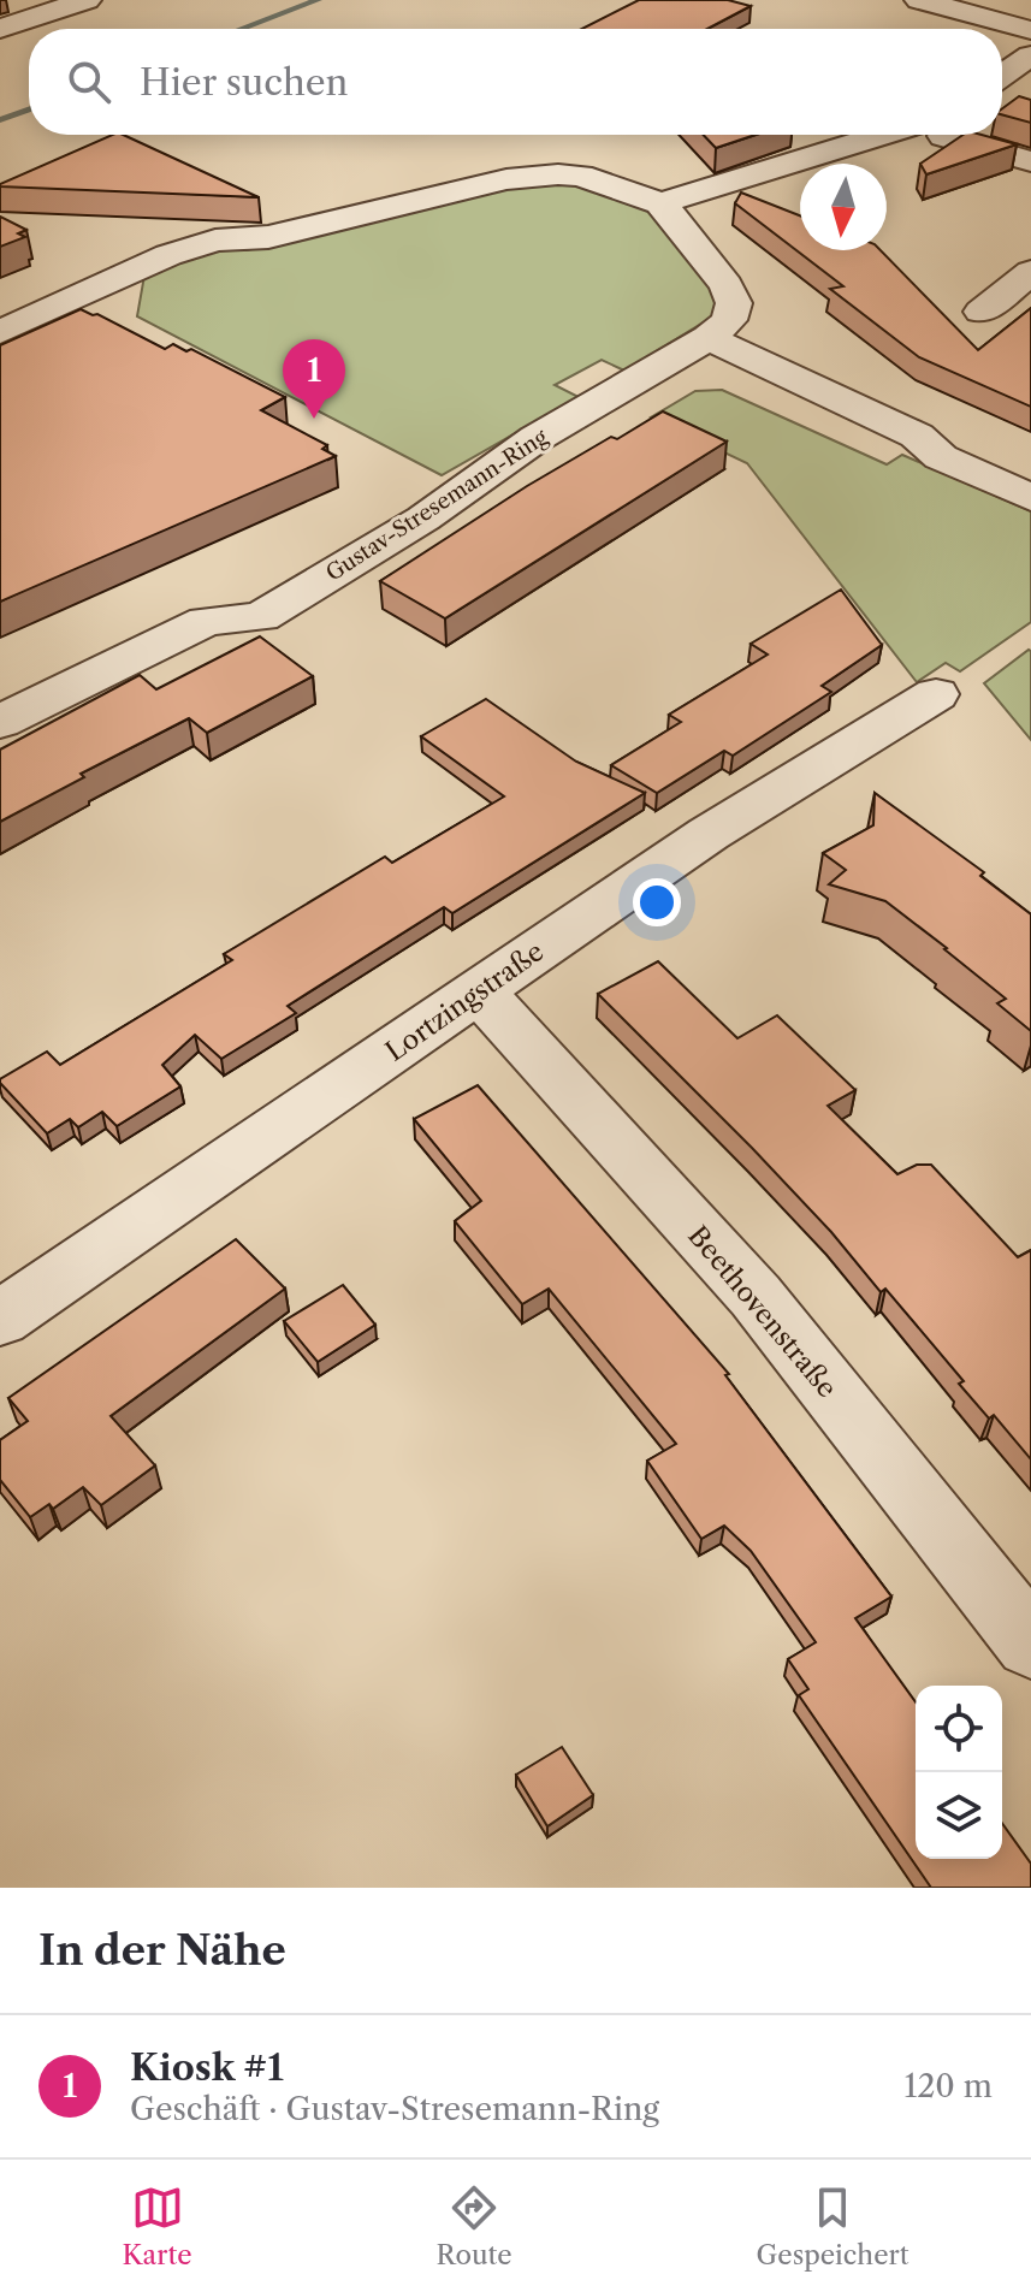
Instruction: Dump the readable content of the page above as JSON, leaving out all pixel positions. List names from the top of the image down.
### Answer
{
  "streets": {
    "street": ["Gustav-Stresemann-Ring", "Lortzingstraße", "Beethovenstraße"]
  },
  "crossings": [
    ["Lortzingstraße", "Beethovenstraße"]
  ],
  "north": "bottom",
  "page": {
    "search": "Hier suchen",
    "pins": "1",
    "heading": "In der Nähe",
    "list": [
      {
        "mark": "1",
        "name": "Kiosk #1",
        "note": "Geschäft · Gustav-Stresemann-Ring",
        "value": "120 m"
      }
    ],
    "nav": ["Karte", "Route", "Gespeichert"]
  }
}
